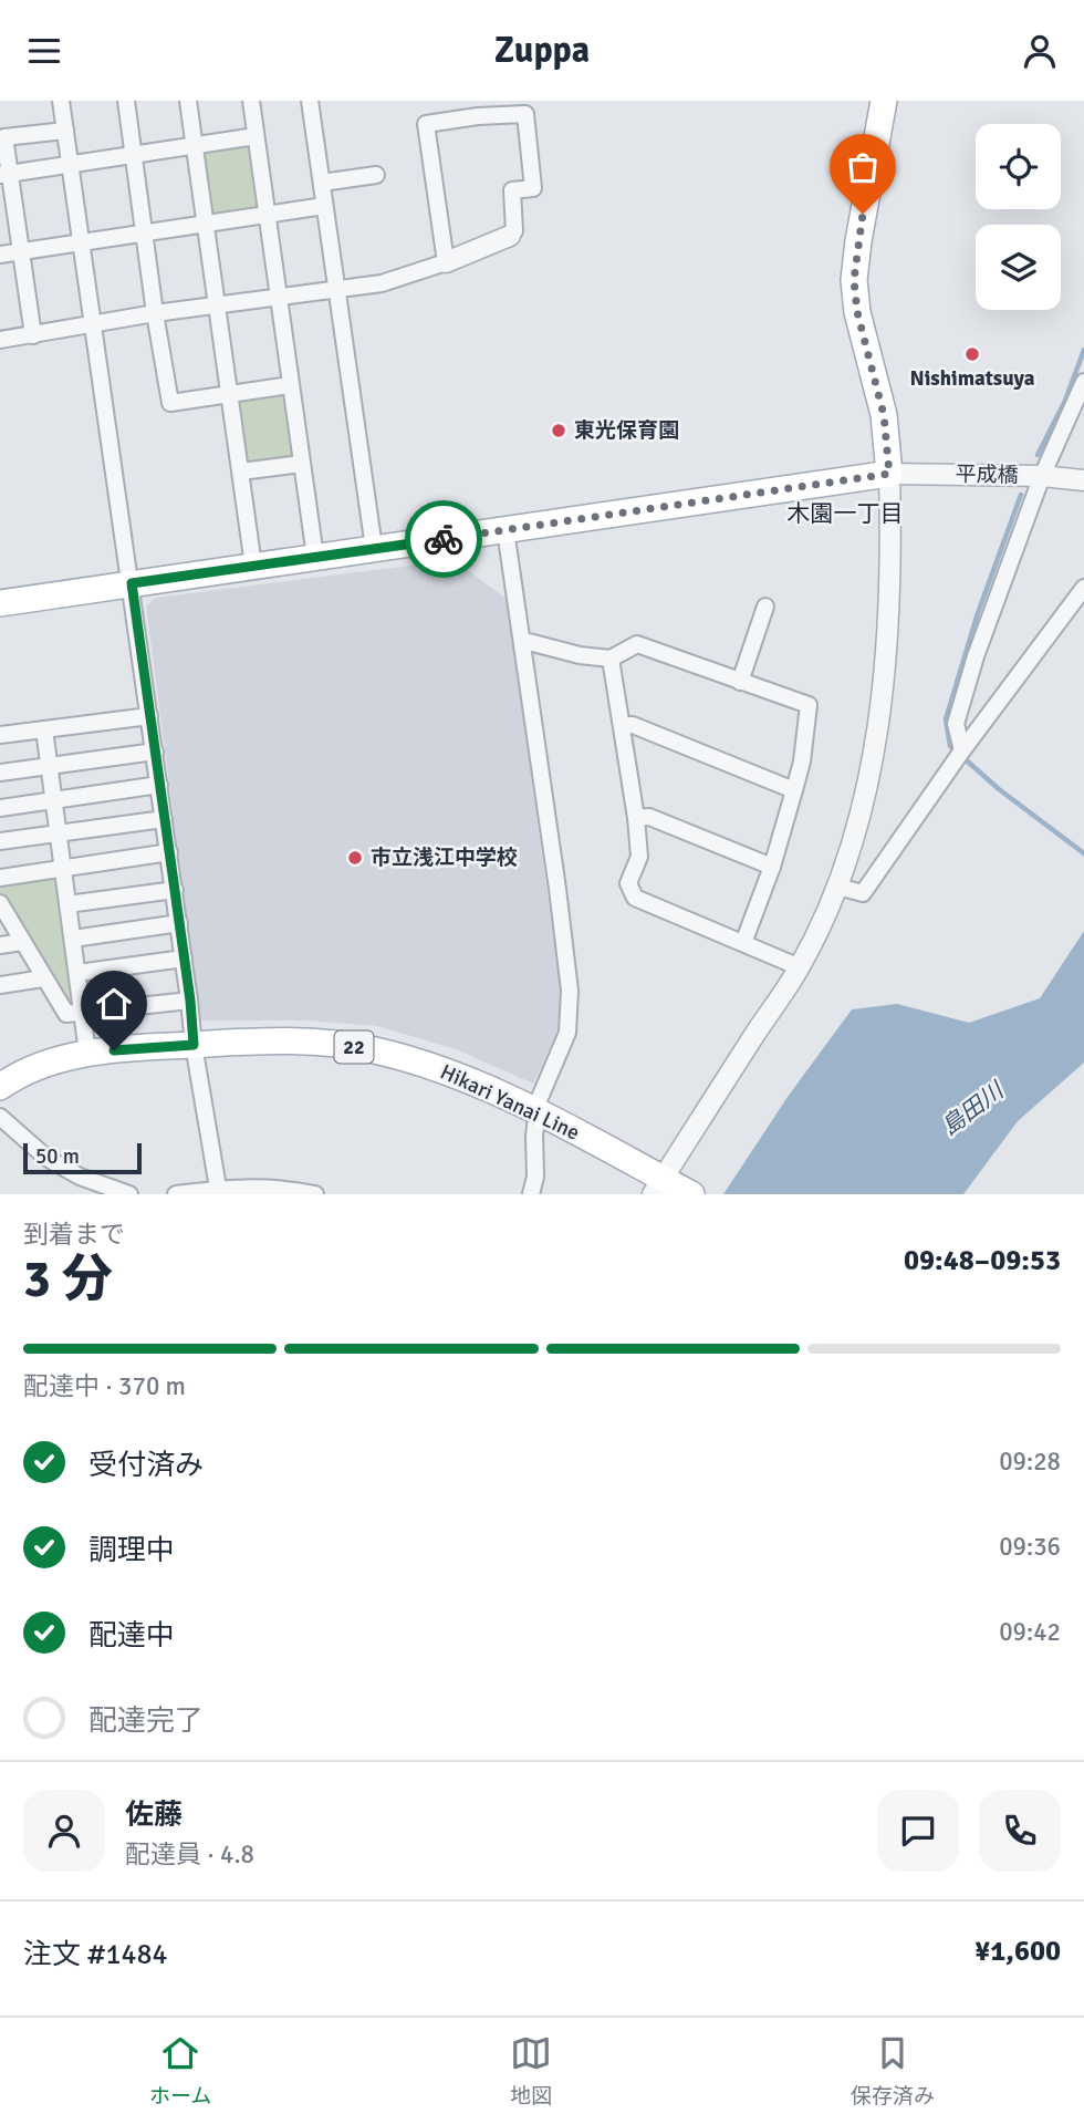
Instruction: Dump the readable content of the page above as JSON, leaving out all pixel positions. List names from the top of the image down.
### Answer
{
  "streets": {
    "main road": ["22", "Hikari Yanai Line"],
    "street": ["平成橋"]
  },
  "districts": ["木園一丁目"],
  "water": ["島田川"],
  "places": ["Nishimatsuya", "東光保育園", "市立浅江中学校"],
  "scale_bar": "50 m",
  "page": {
    "header": "Zuppa",
    "scale": "50 m",
    "heading": ["3 分", "到着まで", "09:48–09:53"],
    "panel": [
      "佐藤",
      "配達員 · 4.8",
      "注文 #1484",
      "¥1,600"
    ],
    "bar": "配達中 · 370 m",
    "list": [
      ["受付済み", "09:28"],
      ["調理中", "09:36"],
      ["配達中", "09:42"],
      "配達完了"
    ],
    "tabs": ["ホーム", "地図", "保存済み"]
  }
}
